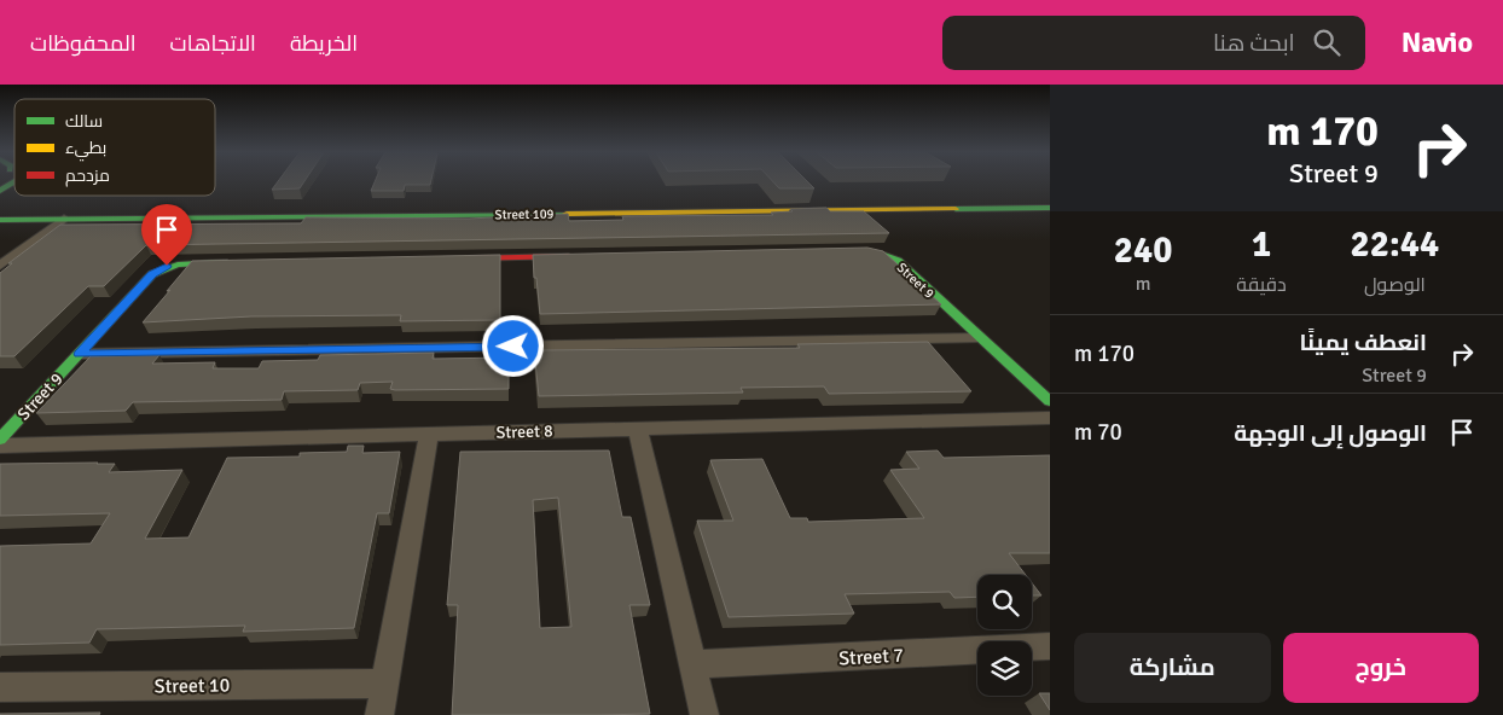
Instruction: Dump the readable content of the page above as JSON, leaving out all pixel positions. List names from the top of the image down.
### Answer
{
  "streets": {
    "street": [
      "Street 109",
      "Street 9",
      "Street 8",
      "Street 7",
      "Street 10"
    ]
  },
  "legend": ["سالك", "بطيء", "مزدحم"],
  "page": {
    "header": "Navio",
    "search": "ابحث هنا",
    "nav": ["الخريطة", "الاتجاهات", "المحفوظات"],
    "turn": ["170 m", "Street 9"],
    "eta": [
      "22:44",
      "الوصول",
      "1",
      "دقيقة",
      "240",
      "m"
    ],
    "list": [
      {
        "name": "انعطف يمينًا",
        "note": "Street 9",
        "value": "170 m"
      },
      {
        "name": "الوصول إلى الوجهة",
        "value": "70 m"
      }
    ],
    "buttons": ["خروج", "مشاركة"]
  }
}
